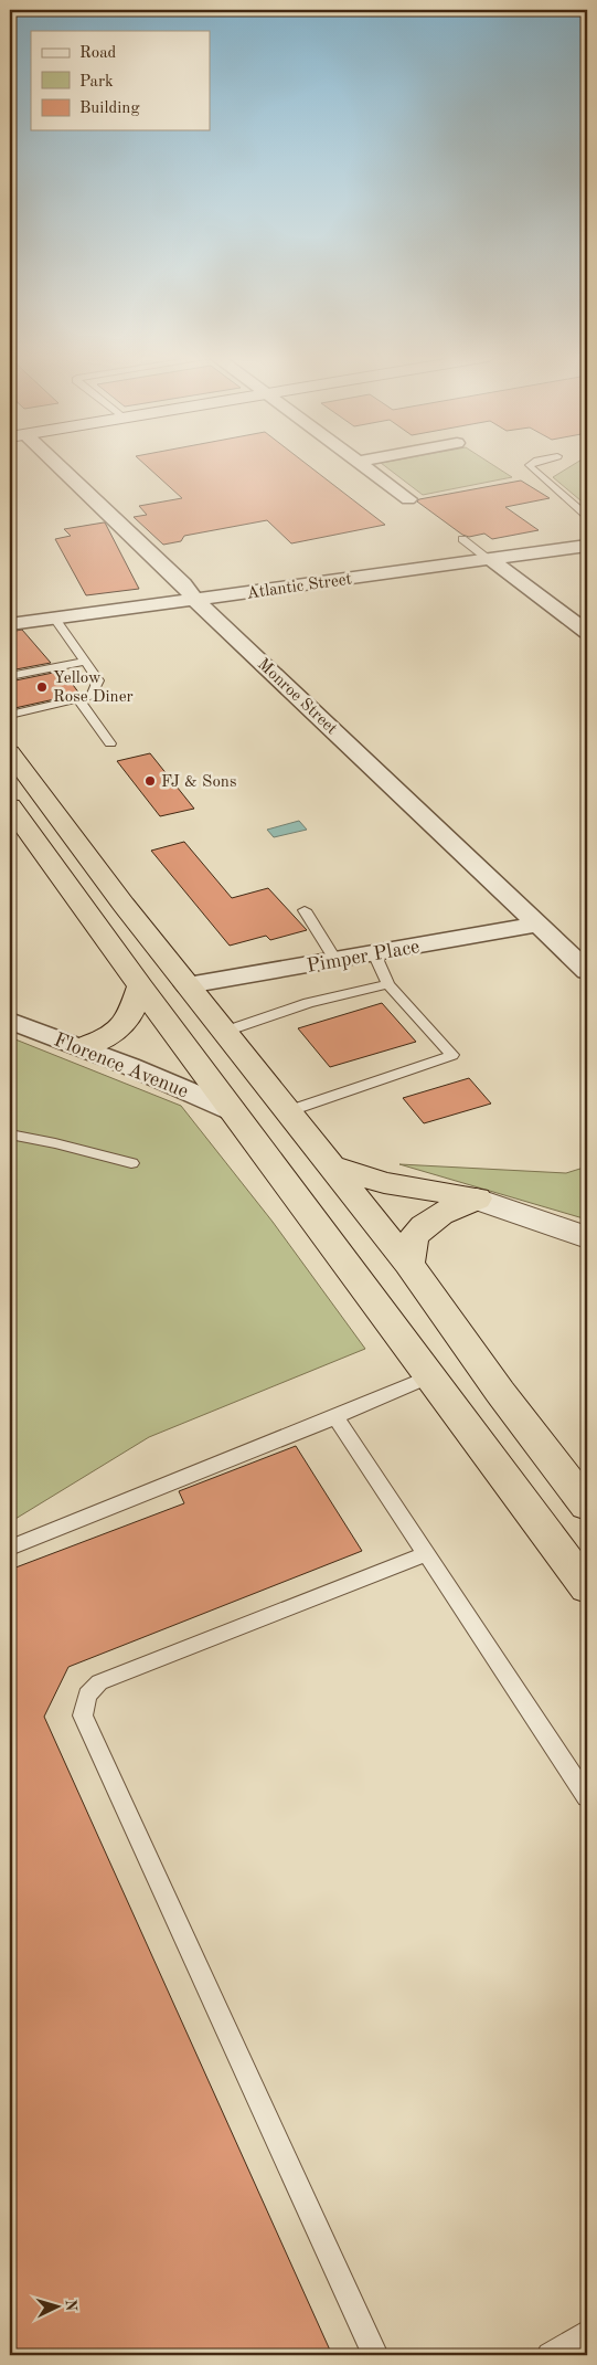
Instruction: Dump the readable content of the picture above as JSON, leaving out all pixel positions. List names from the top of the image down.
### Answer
{
  "streets": {
    "street": [
      "Atlantic Street",
      "Monroe Street",
      "Pimper Place",
      "Florence Avenue"
    ]
  },
  "crossings": [
    ["Atlantic Street", "Monroe Street"],
    ["Monroe Street", "Pimper Place"]
  ],
  "places": ["Yellow Rose Diner", "FJ & Sons"],
  "legend": ["Road", "Park", "Building"],
  "north": "right"
}
